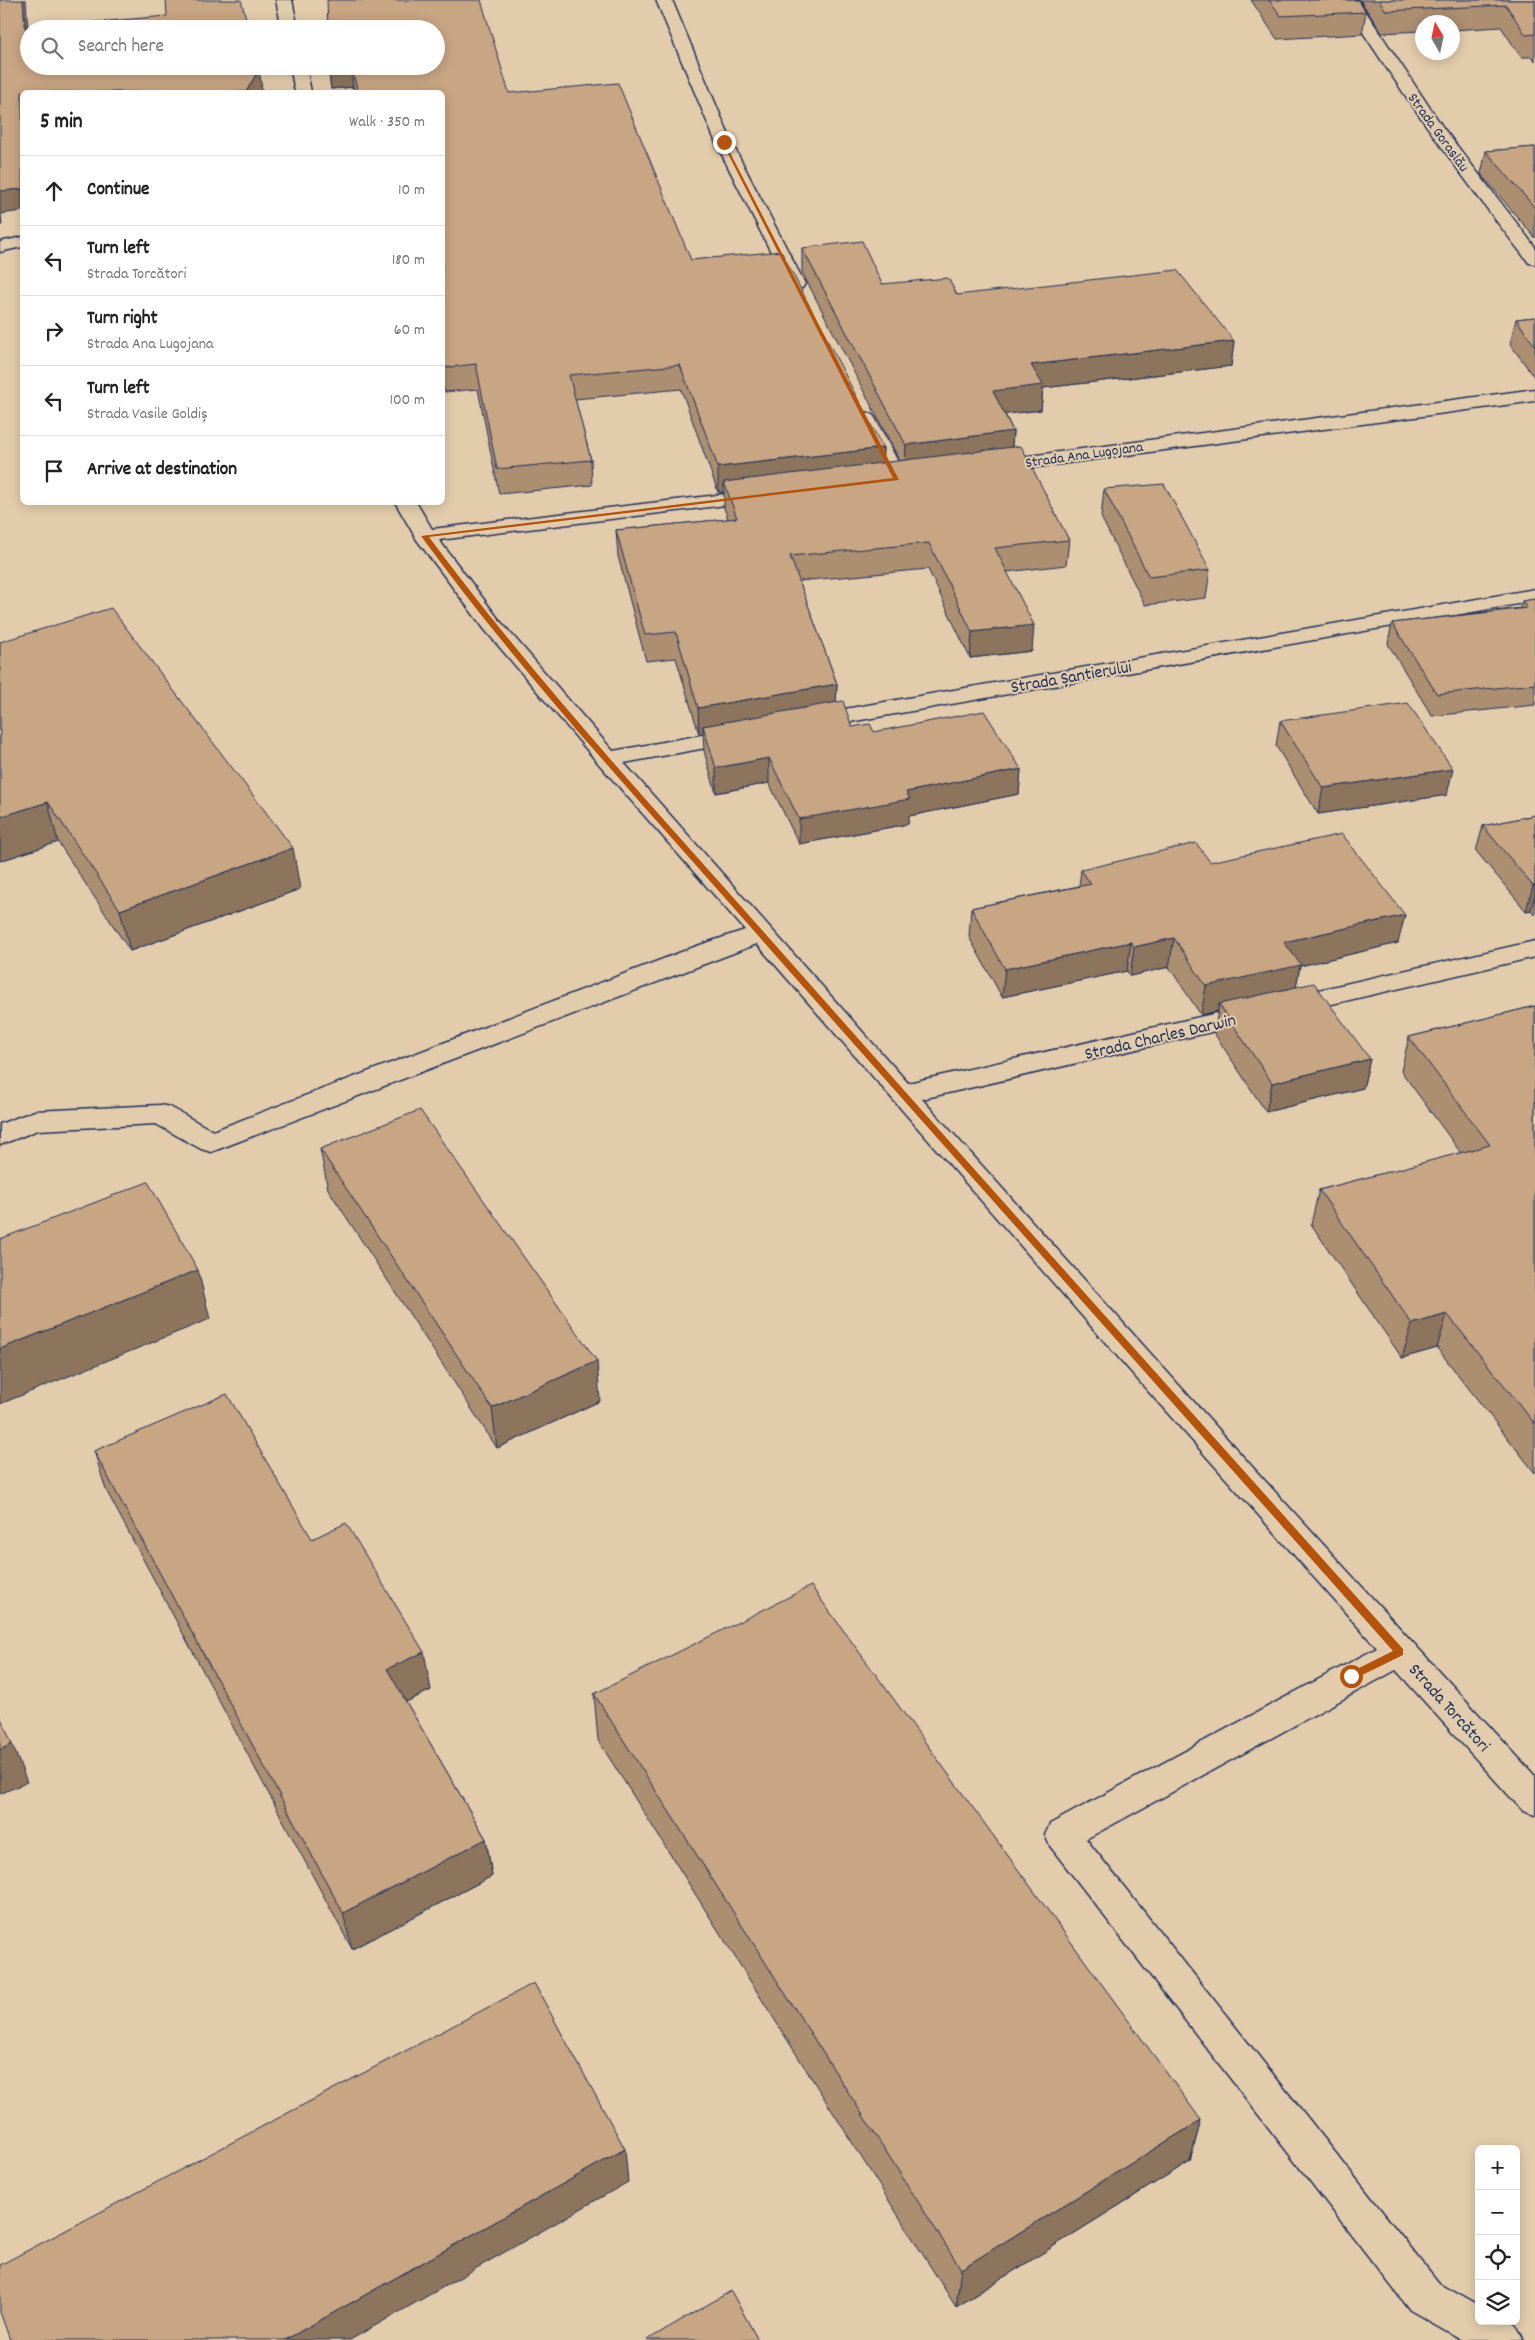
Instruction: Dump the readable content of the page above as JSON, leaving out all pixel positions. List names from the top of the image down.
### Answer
{
  "streets": {
    "street": [
      "Strada Goraslău",
      "Strada Ana Lugojana",
      "Strada Șantierului",
      "Strada Charles Darwin",
      "Strada Torcători"
    ]
  },
  "crossings": [
    ["Strada Charles Darwin", "Strada Torcători"]
  ],
  "north": "top",
  "page": {
    "search": "Search here",
    "heading": ["5 min", "Walk · 350 m"],
    "list": [
      ["Continue", "10 m"],
      ["Turn left", "Strada Torcători", "180 m"],
      ["Turn right", "Strada Ana Lugojana", "60 m"],
      ["Turn left", "Strada Vasile Goldiș", "100 m"],
      "Arrive at destination"
    ],
    "map_buttons": ["+", "−"]
  }
}
